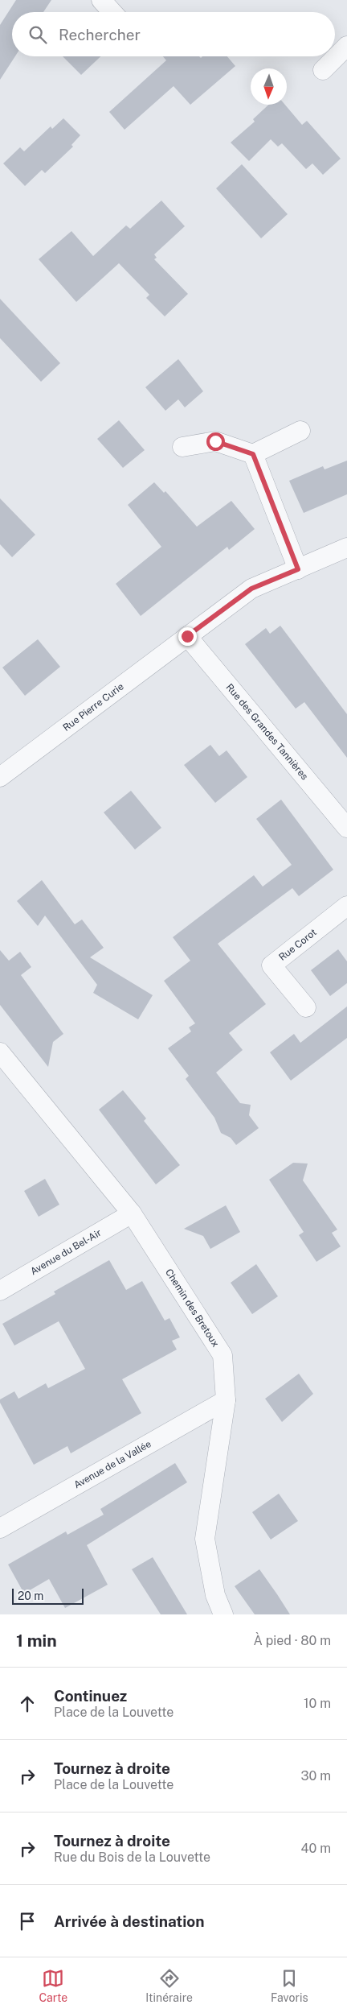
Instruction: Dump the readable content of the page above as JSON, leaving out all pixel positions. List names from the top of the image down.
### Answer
{
  "streets": {
    "street": [
      "Rue Pierre Curie",
      "Rue des Grandes Tannières",
      "Rue Corot",
      "Avenue du Bel-Air",
      "Chemin des Bretoux",
      "Avenue de la Vallée"
    ]
  },
  "crossings": [
    ["Rue Pierre Curie", "Rue des Grandes Tannières"],
    ["Avenue du Bel-Air", "Chemin des Bretoux"],
    ["Chemin des Bretoux", "Avenue de la Vallée"]
  ],
  "scale_bar": "20 m",
  "north": "bottom",
  "page": {
    "search": "Rechercher",
    "scale": "20 m",
    "heading": ["1 min", "À pied · 80 m"],
    "list": [
      ["Continuez", "Place de la Louvette", "10 m"],
      ["Tournez à droite", "Place de la Louvette", "30 m"],
      ["Tournez à droite", "Rue du Bois de la Louvette", "40 m"],
      "Arrivée à destination"
    ],
    "nav": ["Carte", "Itinéraire", "Favoris"]
  }
}
